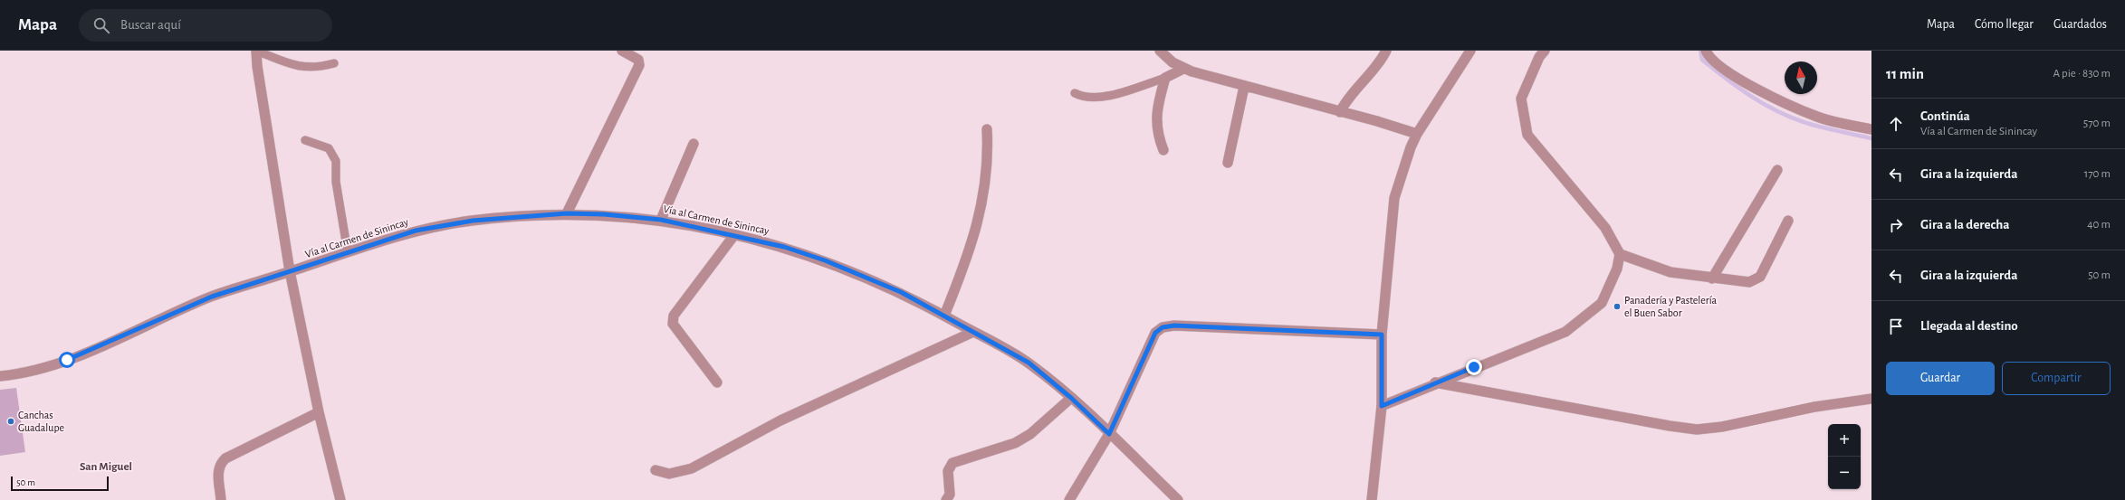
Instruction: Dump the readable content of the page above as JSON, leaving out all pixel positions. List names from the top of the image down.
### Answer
{
  "streets": {
    "street": ["Vía al Carmen de Sinincay"]
  },
  "districts": ["San Miguel"],
  "places": ["Panadería y Pastelería el Buen Sabor", "Canchas Guadalupe"],
  "scale_bar": "50 m",
  "north": "top",
  "page": {
    "header": "Mapa",
    "search": "Buscar aquí",
    "nav": ["Mapa", "Cómo llegar", "Guardados"],
    "heading": ["11 min", "A pie · 830 m"],
    "list": [
      ["Continúa", "Vía al Carmen de Sinincay", "570 m"],
      ["Gira a la izquierda", "170 m"],
      ["Gira a la derecha", "40 m"],
      ["Gira a la izquierda", "50 m"],
      "Llegada al destino"
    ],
    "buttons": ["Guardar", "Compartir"],
    "map_buttons": ["+", "−"],
    "scale": "50 m"
  }
}
